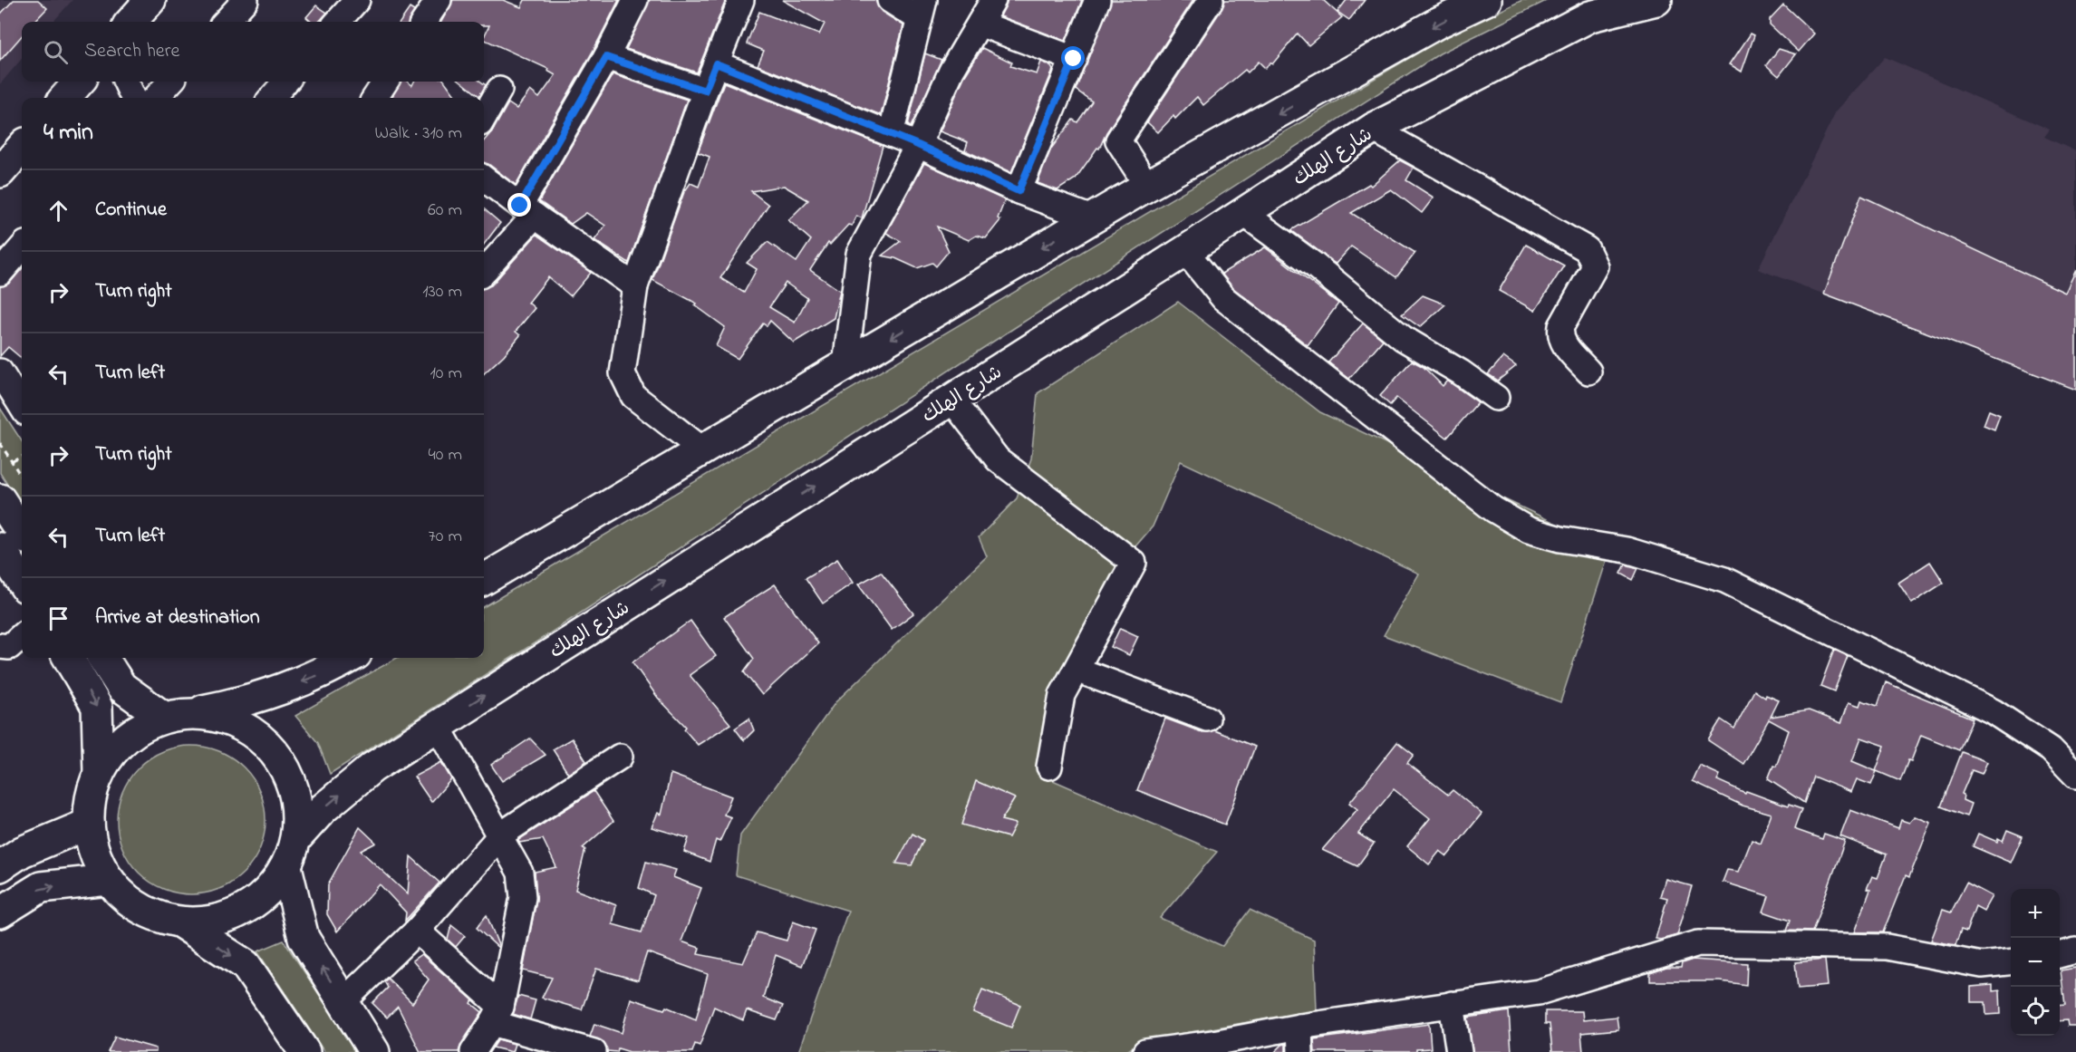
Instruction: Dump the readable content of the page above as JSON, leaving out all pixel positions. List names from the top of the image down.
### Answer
{
  "streets": {
    "main road": ["شارع الهلك"]
  },
  "page": {
    "search": "Search here",
    "heading": ["4 min", "Walk · 310 m"],
    "list": [
      ["Continue", "60 m"],
      ["Turn right", "130 m"],
      ["Turn left", "10 m"],
      ["Turn right", "40 m"],
      ["Turn left", "70 m"],
      "Arrive at destination"
    ],
    "map_buttons": ["+", "−"]
  }
}
